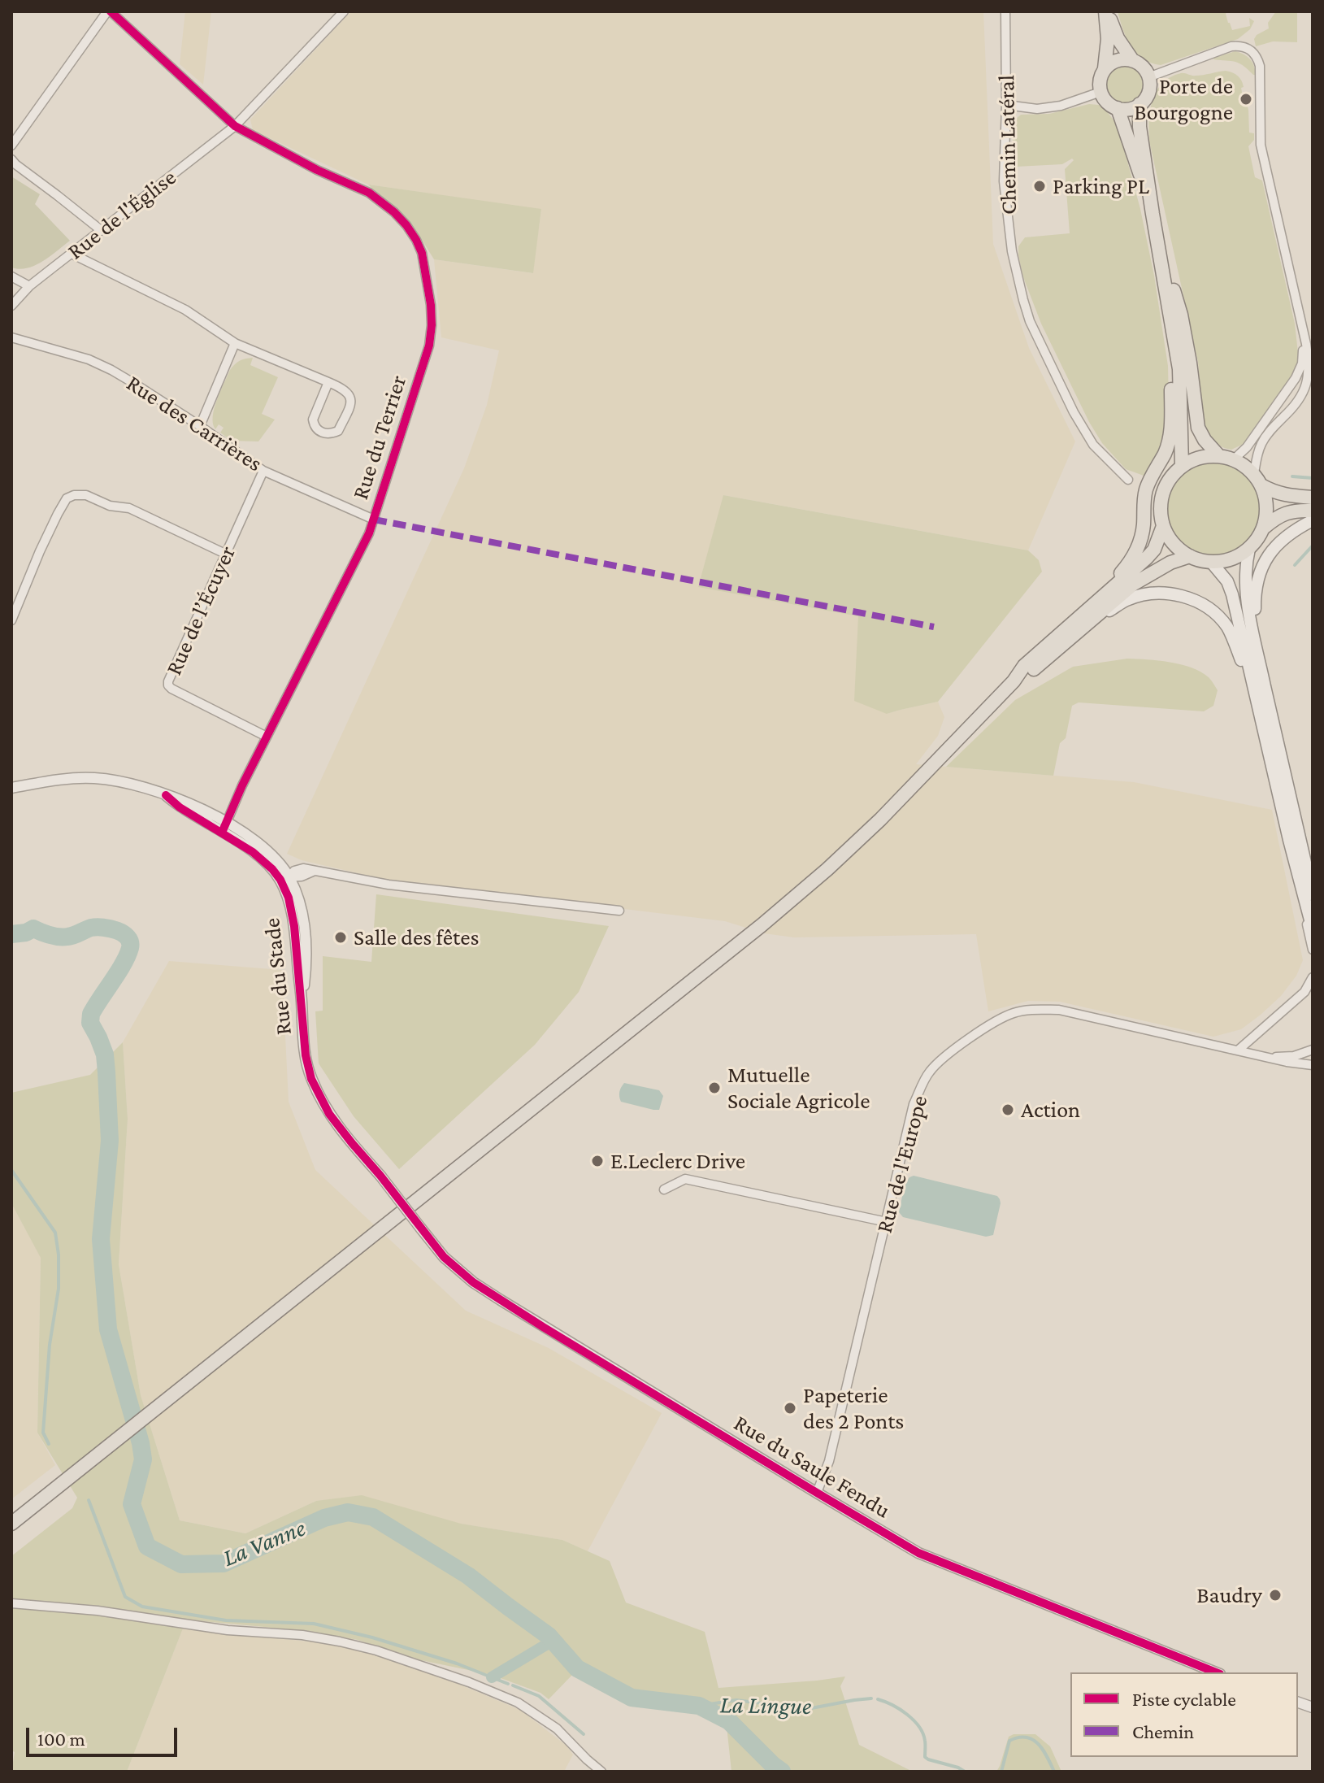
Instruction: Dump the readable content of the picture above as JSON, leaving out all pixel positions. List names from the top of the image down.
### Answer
{
  "streets": {
    "street": [
      "Chemin Latéral",
      "Rue de l'Église",
      "Rue des Carrières",
      "Rue du Terrier",
      "Rue de l’Écuyer",
      "Rue du Stade",
      "Rue de l'Europe",
      "Rue du Saule Fendu"
    ]
  },
  "crossings": [
    ["Rue de l'Église", "Rue du Terrier"],
    ["Rue des Carrières", "Rue du Terrier"],
    ["Rue des Carrières", "Rue de l’Écuyer"],
    ["Rue du Terrier", "Rue de l’Écuyer"],
    ["Rue du Terrier", "Rue du Stade"],
    ["Rue du Stade", "Rue du Saule Fendu"],
    ["Rue de l'Europe", "Rue du Saule Fendu"]
  ],
  "water": ["La Vanne", "La Lingue"],
  "places": [
    "Porte de Bourgogne",
    "Parking PL",
    "Salle des fêtes",
    "Mutuelle Sociale Agricole",
    "Action",
    "E.Leclerc Drive",
    "Papeterie des 2 Ponts",
    "Baudry"
  ],
  "legend": ["Piste cyclable", "Chemin"],
  "scale_bar": "100 m"
}
